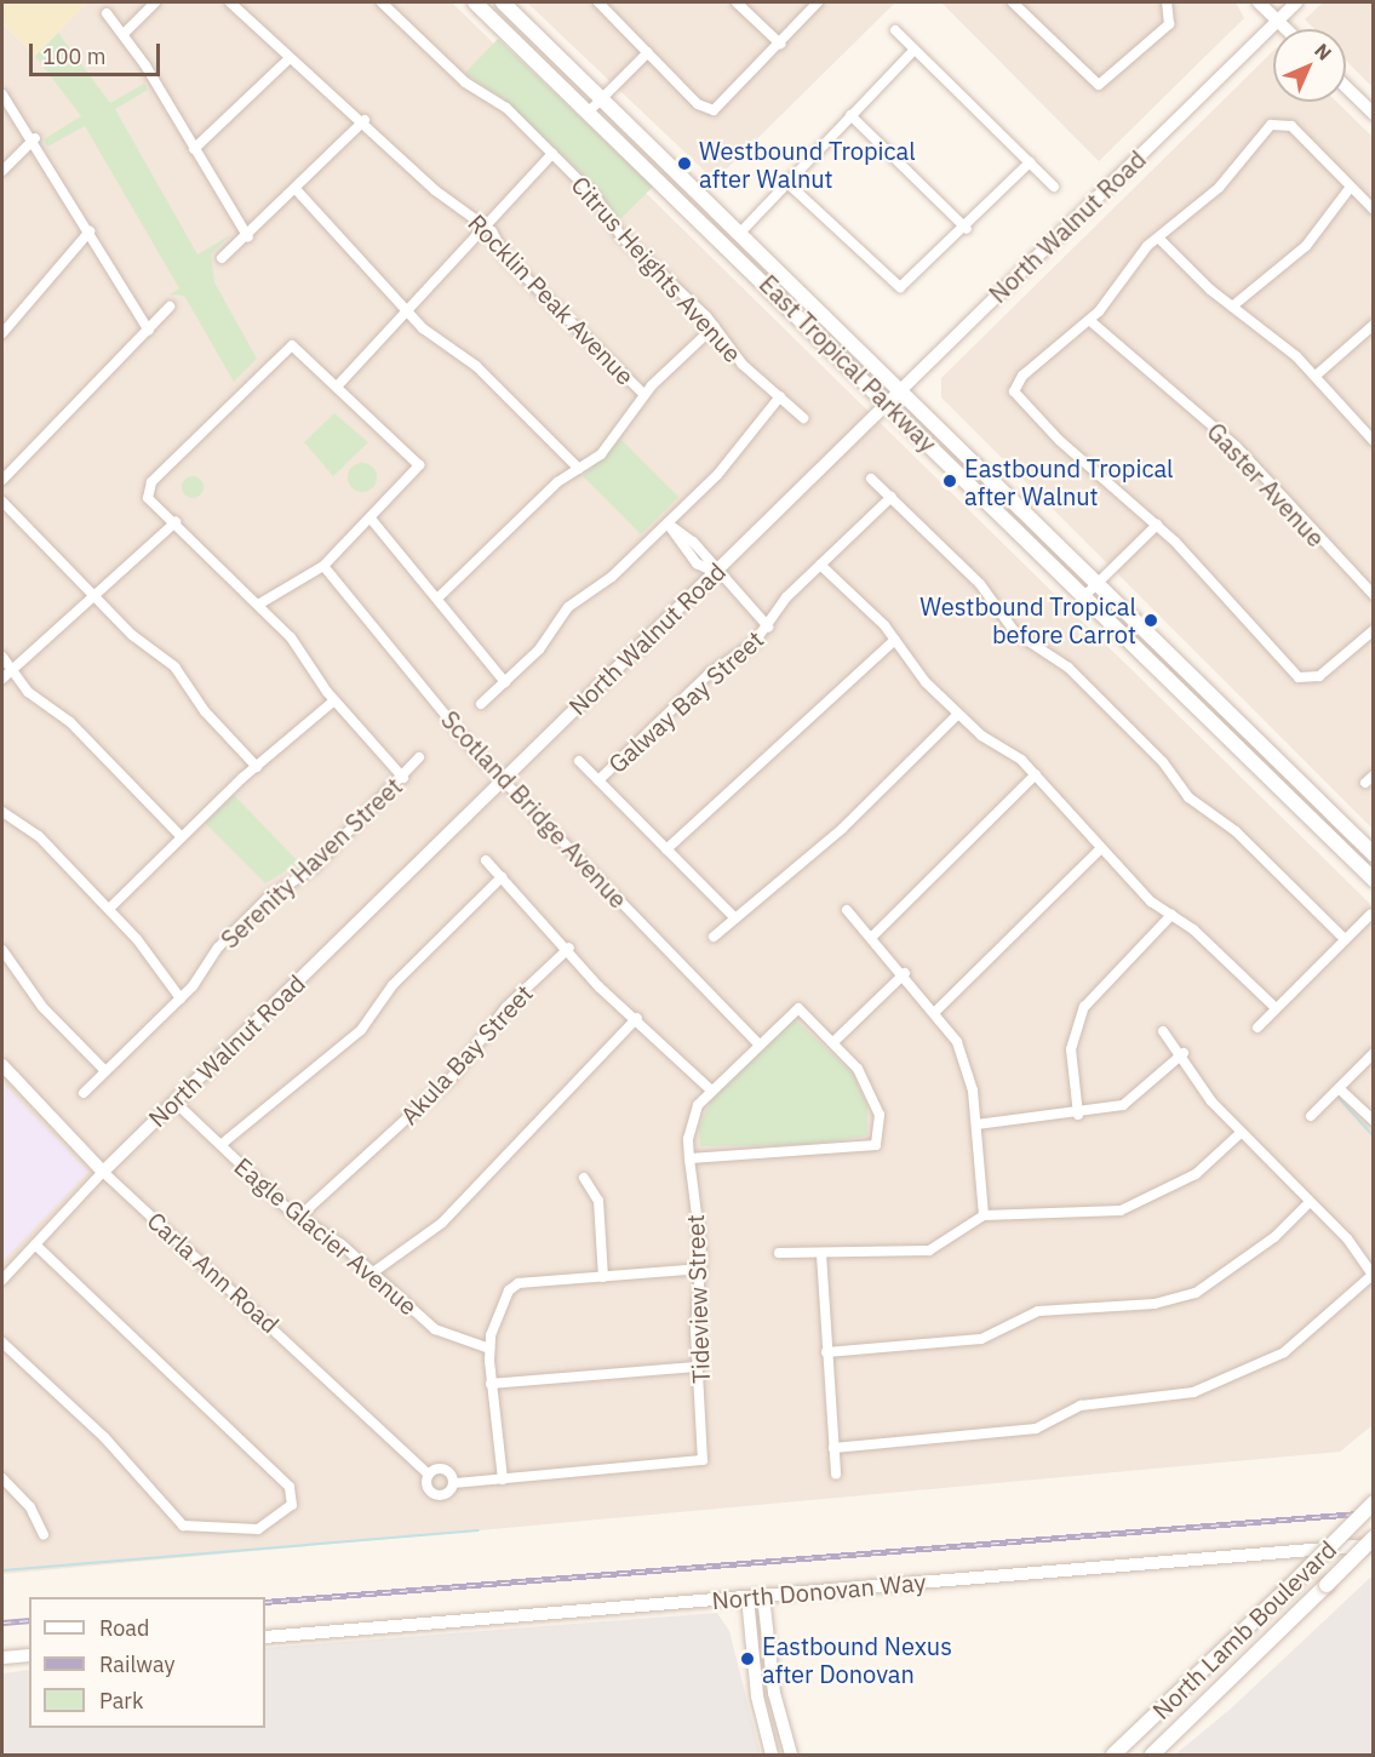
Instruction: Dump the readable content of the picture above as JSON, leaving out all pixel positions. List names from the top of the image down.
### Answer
{
  "streets": {
    "main road": ["East Tropical Parkway", "North Lamb Boulevard"],
    "street": [
      "North Walnut Road",
      "Citrus Heights Avenue",
      "Rocklin Peak Avenue",
      "Gaster Avenue",
      "Galway Bay Street",
      "Scotland Bridge Avenue",
      "Serenity Haven Street",
      "Akula Bay Street",
      "Eagle Glacier Avenue",
      "Carla Ann Road",
      "Tideview Street",
      "North Donovan Way"
    ]
  },
  "crossings": [
    ["North Walnut Road", "East Tropical Parkway"],
    ["North Walnut Road", "Scotland Bridge Avenue"],
    ["North Walnut Road", "Eagle Glacier Avenue"],
    ["North Walnut Road", "Carla Ann Road"],
    ["Scotland Bridge Avenue", "Tideview Street"],
    ["Akula Bay Street", "Eagle Glacier Avenue"]
  ],
  "places": [
    "Westbound Tropical after Walnut",
    "Eastbound Tropical after Walnut",
    "Westbound Tropical before Carrot",
    "Eastbound Nexus after Donovan"
  ],
  "legend": ["Road", "Railway", "Park"],
  "scale_bar": "100 m",
  "north": "top right"
}
